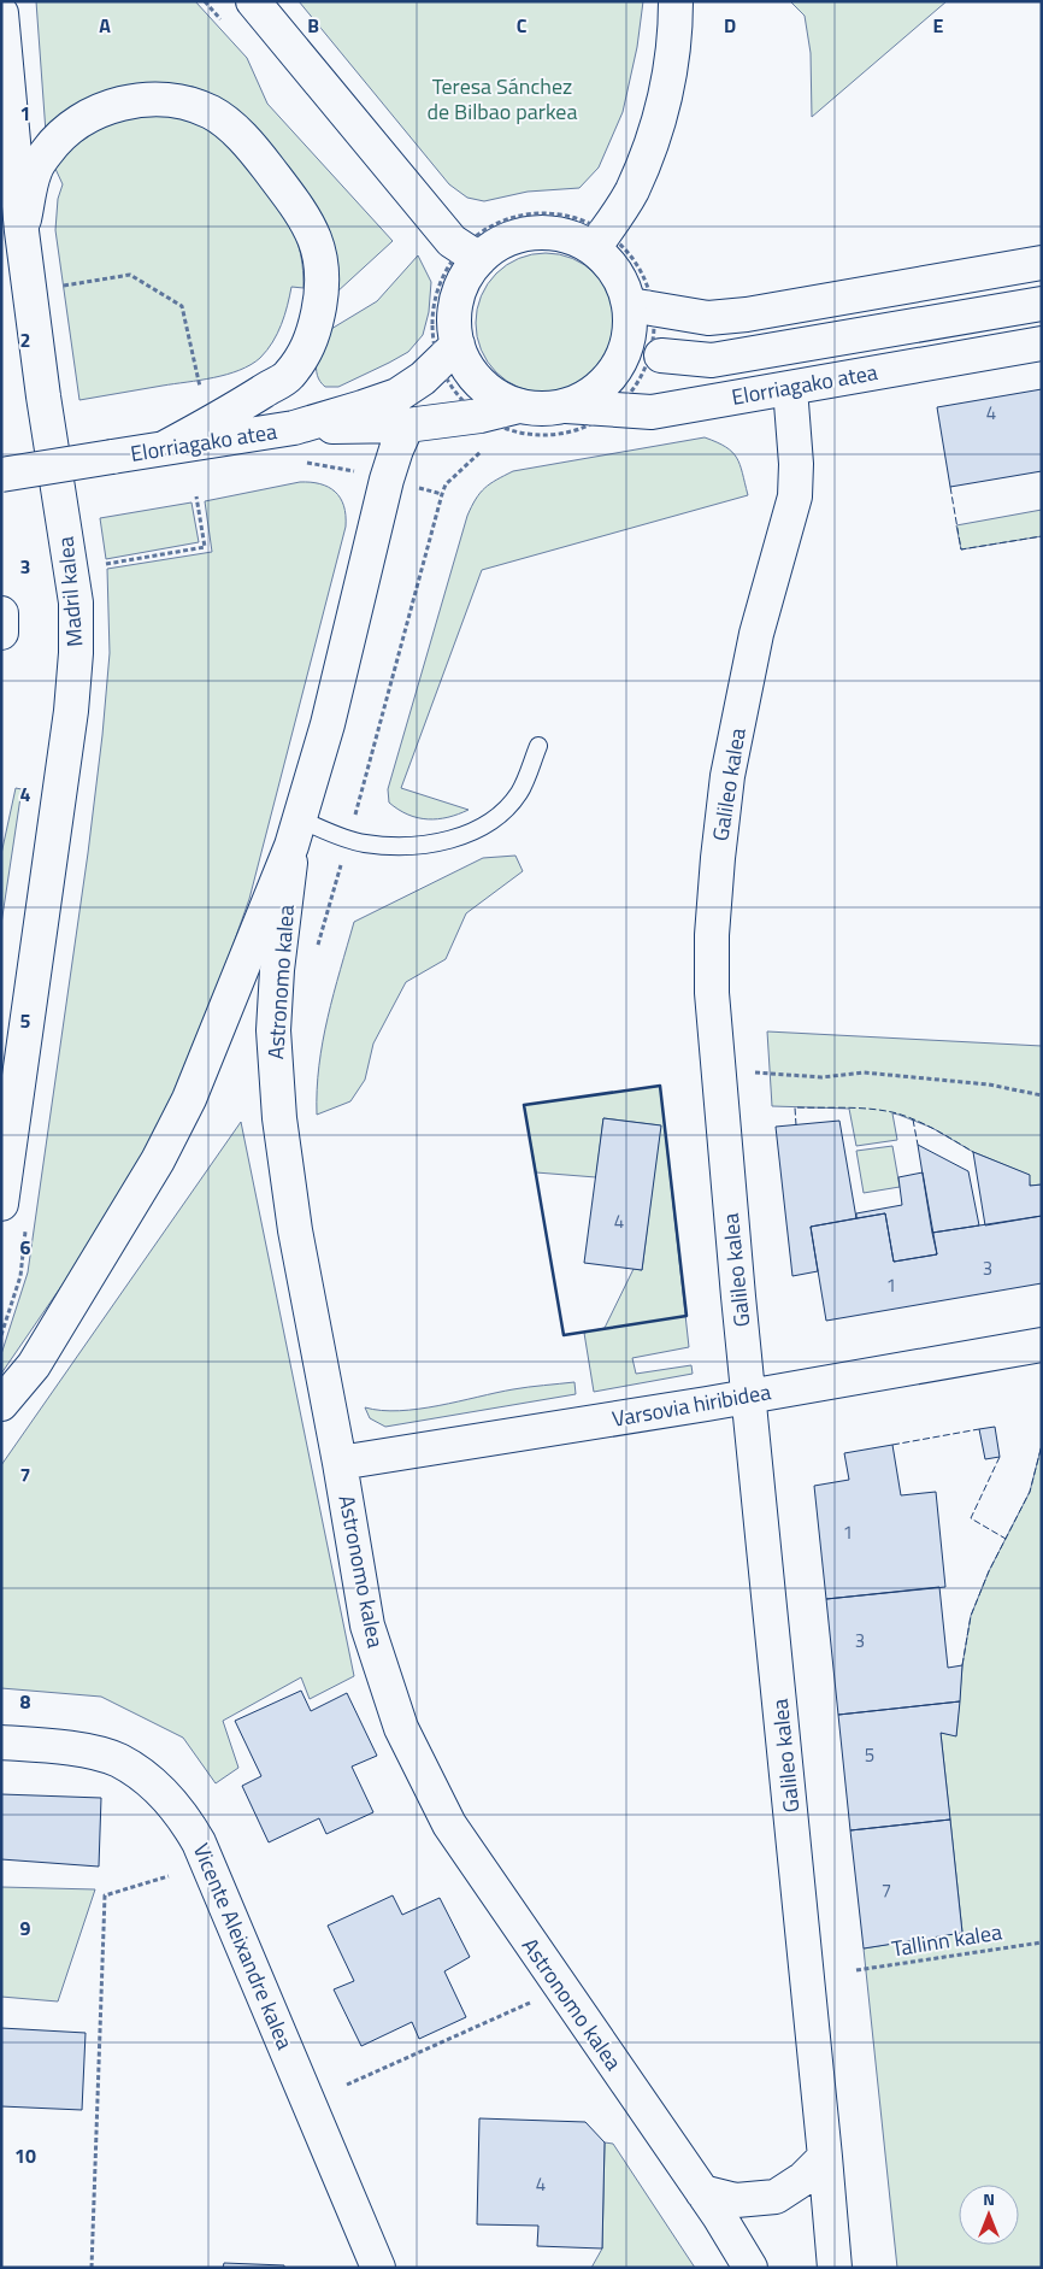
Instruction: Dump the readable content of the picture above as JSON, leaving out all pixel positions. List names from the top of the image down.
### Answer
{
  "streets": {
    "street": [
      "Elorriagako atea",
      "Madril kalea",
      "Galileo kalea",
      "Astronomo kalea",
      "Varsovia hiribidea",
      "Vicente Aleixandre kalea"
    ],
    "path": ["Tallinn kalea"]
  },
  "crossings": [
    ["Elorriagako atea", "Galileo kalea"],
    ["Elorriagako atea", "Astronomo kalea"],
    ["Galileo kalea", "Varsovia hiribidea"],
    ["Astronomo kalea", "Varsovia hiribidea"]
  ],
  "parks": ["Teresa Sánchez de Bilbao parkea"],
  "house_numbers": [
    "4",
    "4",
    "3",
    "1",
    "1",
    "3",
    "5",
    "7",
    "4"
  ],
  "north": "top",
  "grid": {
    "columns": [
      "A",
      "B",
      "C",
      "D",
      "E"
    ],
    "rows": [
      "1",
      "2",
      "3",
      "4",
      "5",
      "6",
      "7",
      "8",
      "9",
      "10"
    ]
  }
}
